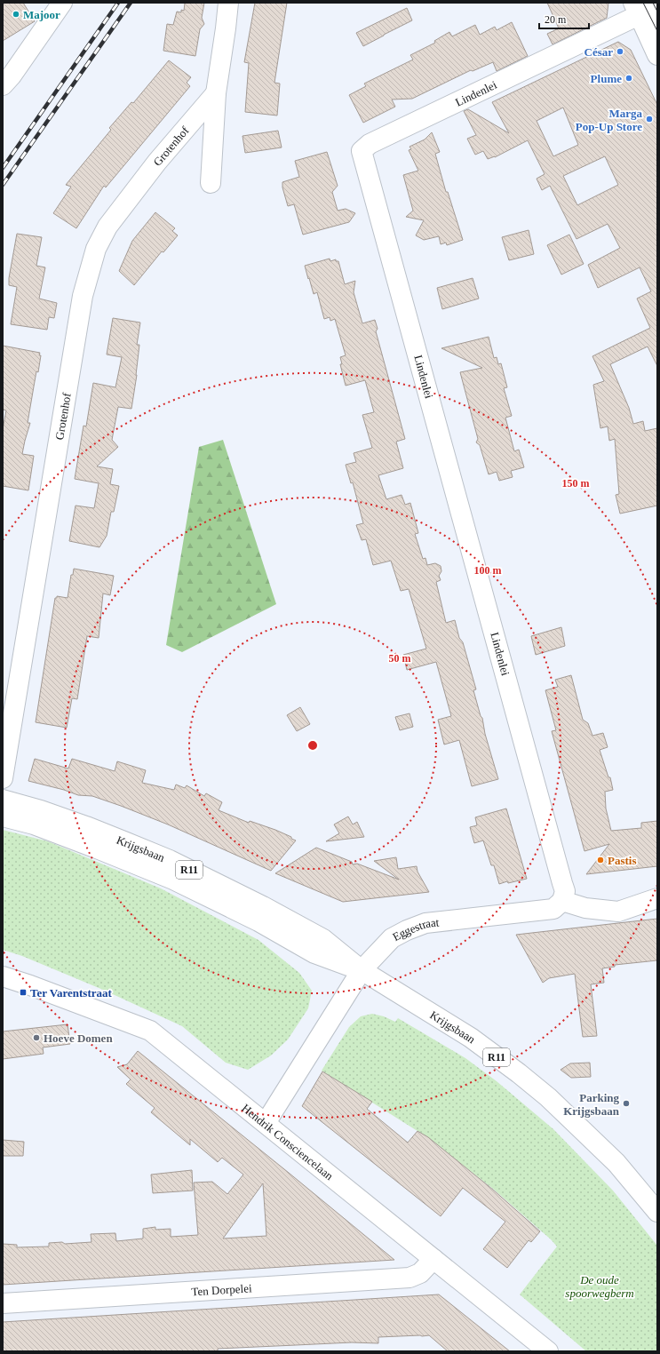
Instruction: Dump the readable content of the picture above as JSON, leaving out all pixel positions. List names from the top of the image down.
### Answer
{
  "streets": {
    "street": [
      "Lindenlei",
      "Grotenhof",
      "Krijgsbaan",
      "R11",
      "Eggestraat",
      "Hendrik Consciencelaan",
      "Ten Dorpelei"
    ]
  },
  "crossings": [
    ["Lindenlei", "Eggestraat"],
    ["Krijgsbaan", "Eggestraat"],
    ["Eggestraat", "Hendrik Consciencelaan"],
    ["Hendrik Consciencelaan", "Ten Dorpelei"]
  ],
  "parks": ["De oude spoorwegberm"],
  "places": {
    "other": [
      "Majoor",
      "César",
      "Plume",
      "Marga Pop-Up Store",
      "Pastis",
      "Hoeve Domen",
      "Parking Krijgsbaan"
    ],
    "transit": ["Ter Varentstraat"]
  },
  "scale_bar": "20 m",
  "rings": ["150 m", "100 m", "50 m"]
}
